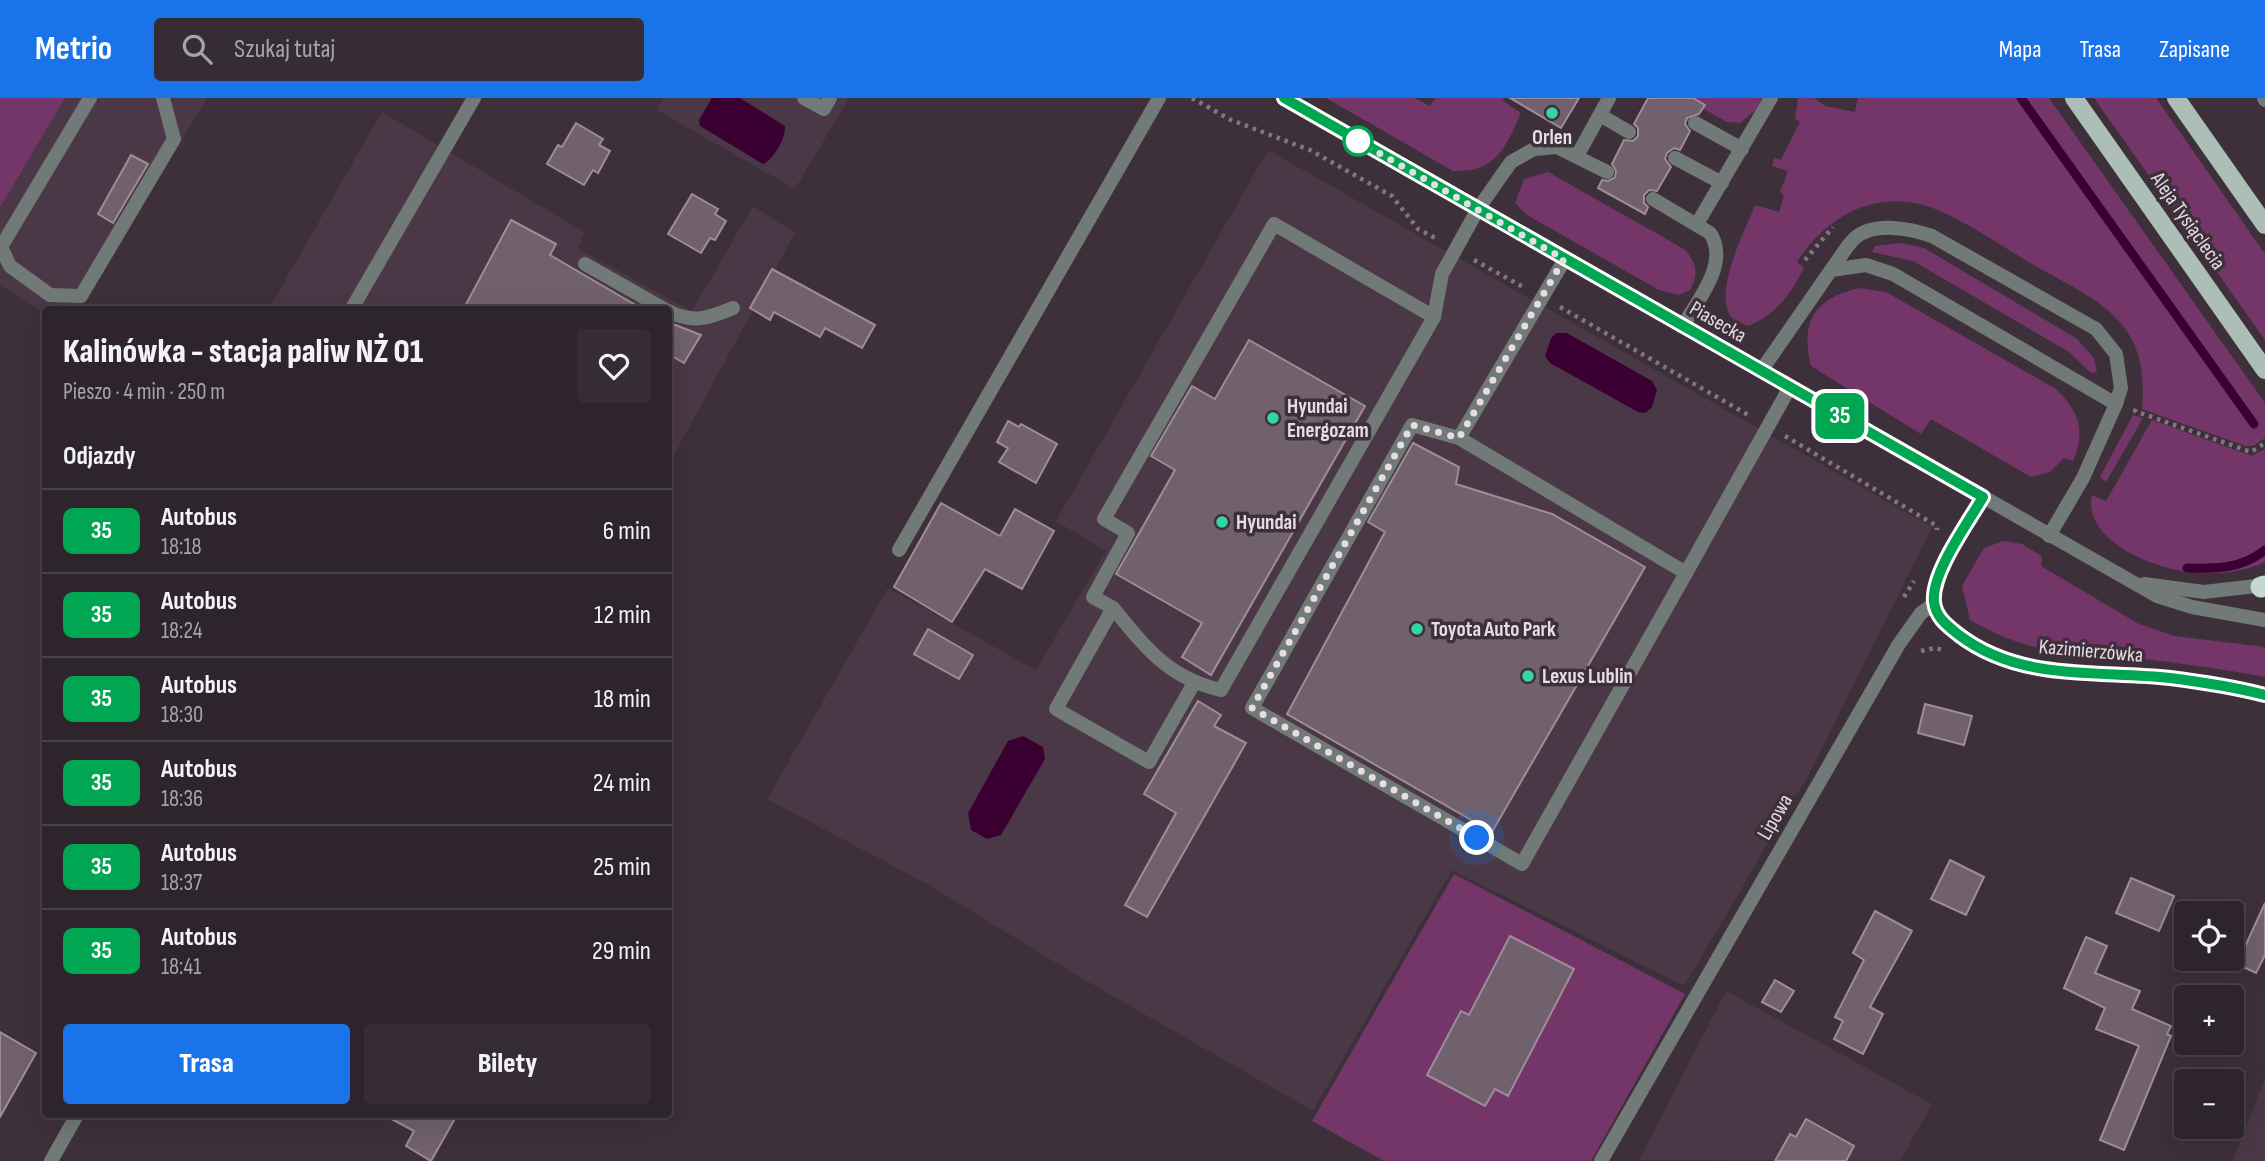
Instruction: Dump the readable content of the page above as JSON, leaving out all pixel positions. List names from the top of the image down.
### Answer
{
  "streets": {
    "main road": ["Aleja Tysiąclecia"],
    "street": ["Piasecka", "Kazimierzówka", "Lipowa"]
  },
  "crossings": [
    ["Kazimierzówka", "Lipowa"]
  ],
  "places": [
    "Orlen",
    "Hyundai Energozam",
    "Hyundai",
    "Toyota Auto Park",
    "Lexus Lublin"
  ],
  "lines": ["bus line 35"],
  "page": {
    "header": "Metrio",
    "search": "Szukaj tutaj",
    "nav": ["Mapa", "Trasa", "Zapisane"],
    "on_map": "35",
    "heading": [
      ["Kalinówka - stacja paliw NŻ 01", "Pieszo · 4 min · 250 m"],
      "Odjazdy"
    ],
    "list": [
      {
        "mark": "35",
        "name": "Autobus",
        "note": "18:18",
        "value": "6 min"
      },
      {
        "mark": "35",
        "name": "Autobus",
        "note": "18:24",
        "value": "12 min"
      },
      {
        "mark": "35",
        "name": "Autobus",
        "note": "18:30",
        "value": "18 min"
      },
      {
        "mark": "35",
        "name": "Autobus",
        "note": "18:36",
        "value": "24 min"
      },
      {
        "mark": "35",
        "name": "Autobus",
        "note": "18:37",
        "value": "25 min"
      },
      {
        "mark": "35",
        "name": "Autobus",
        "note": "18:41",
        "value": "29 min"
      }
    ],
    "map_buttons": ["+", "−"],
    "buttons": ["Trasa", "Bilety"]
  }
}
